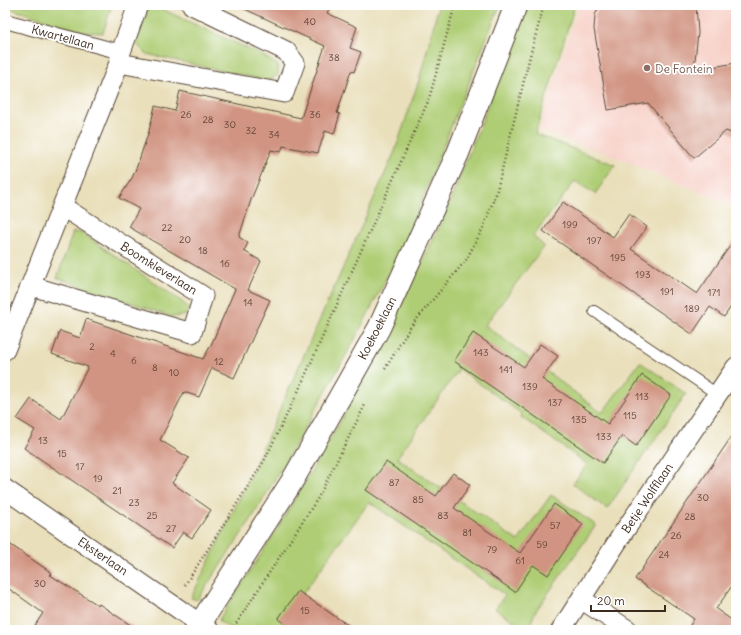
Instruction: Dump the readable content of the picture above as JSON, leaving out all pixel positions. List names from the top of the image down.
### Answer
{
  "streets": {
    "street": [
      "Kwartellaan",
      "Boomkleverlaan",
      "Koekoeklaan",
      "Betje Wolfflaan",
      "Eksterlaan"
    ]
  },
  "crossings": [
    ["Koekoeklaan", "Eksterlaan"]
  ],
  "places": ["De Fontein"],
  "house_numbers": [
    "40",
    "38",
    "26",
    "36",
    "28",
    "30",
    "32",
    "34",
    "199",
    "22",
    "20",
    "197",
    "18",
    "195",
    "16",
    "193",
    "191",
    "171",
    "14",
    "189",
    "2",
    "143",
    "4",
    "6",
    "12",
    "8",
    "141",
    "10",
    "139",
    "113",
    "137",
    "115",
    "135",
    "133",
    "13",
    "15",
    "17",
    "19",
    "87",
    "21",
    "30",
    "85",
    "23",
    "25",
    "83",
    "28",
    "57",
    "27",
    "81",
    "26",
    "59",
    "79",
    "24",
    "61",
    "30",
    "15"
  ],
  "scale_bar": "20 m"
}
